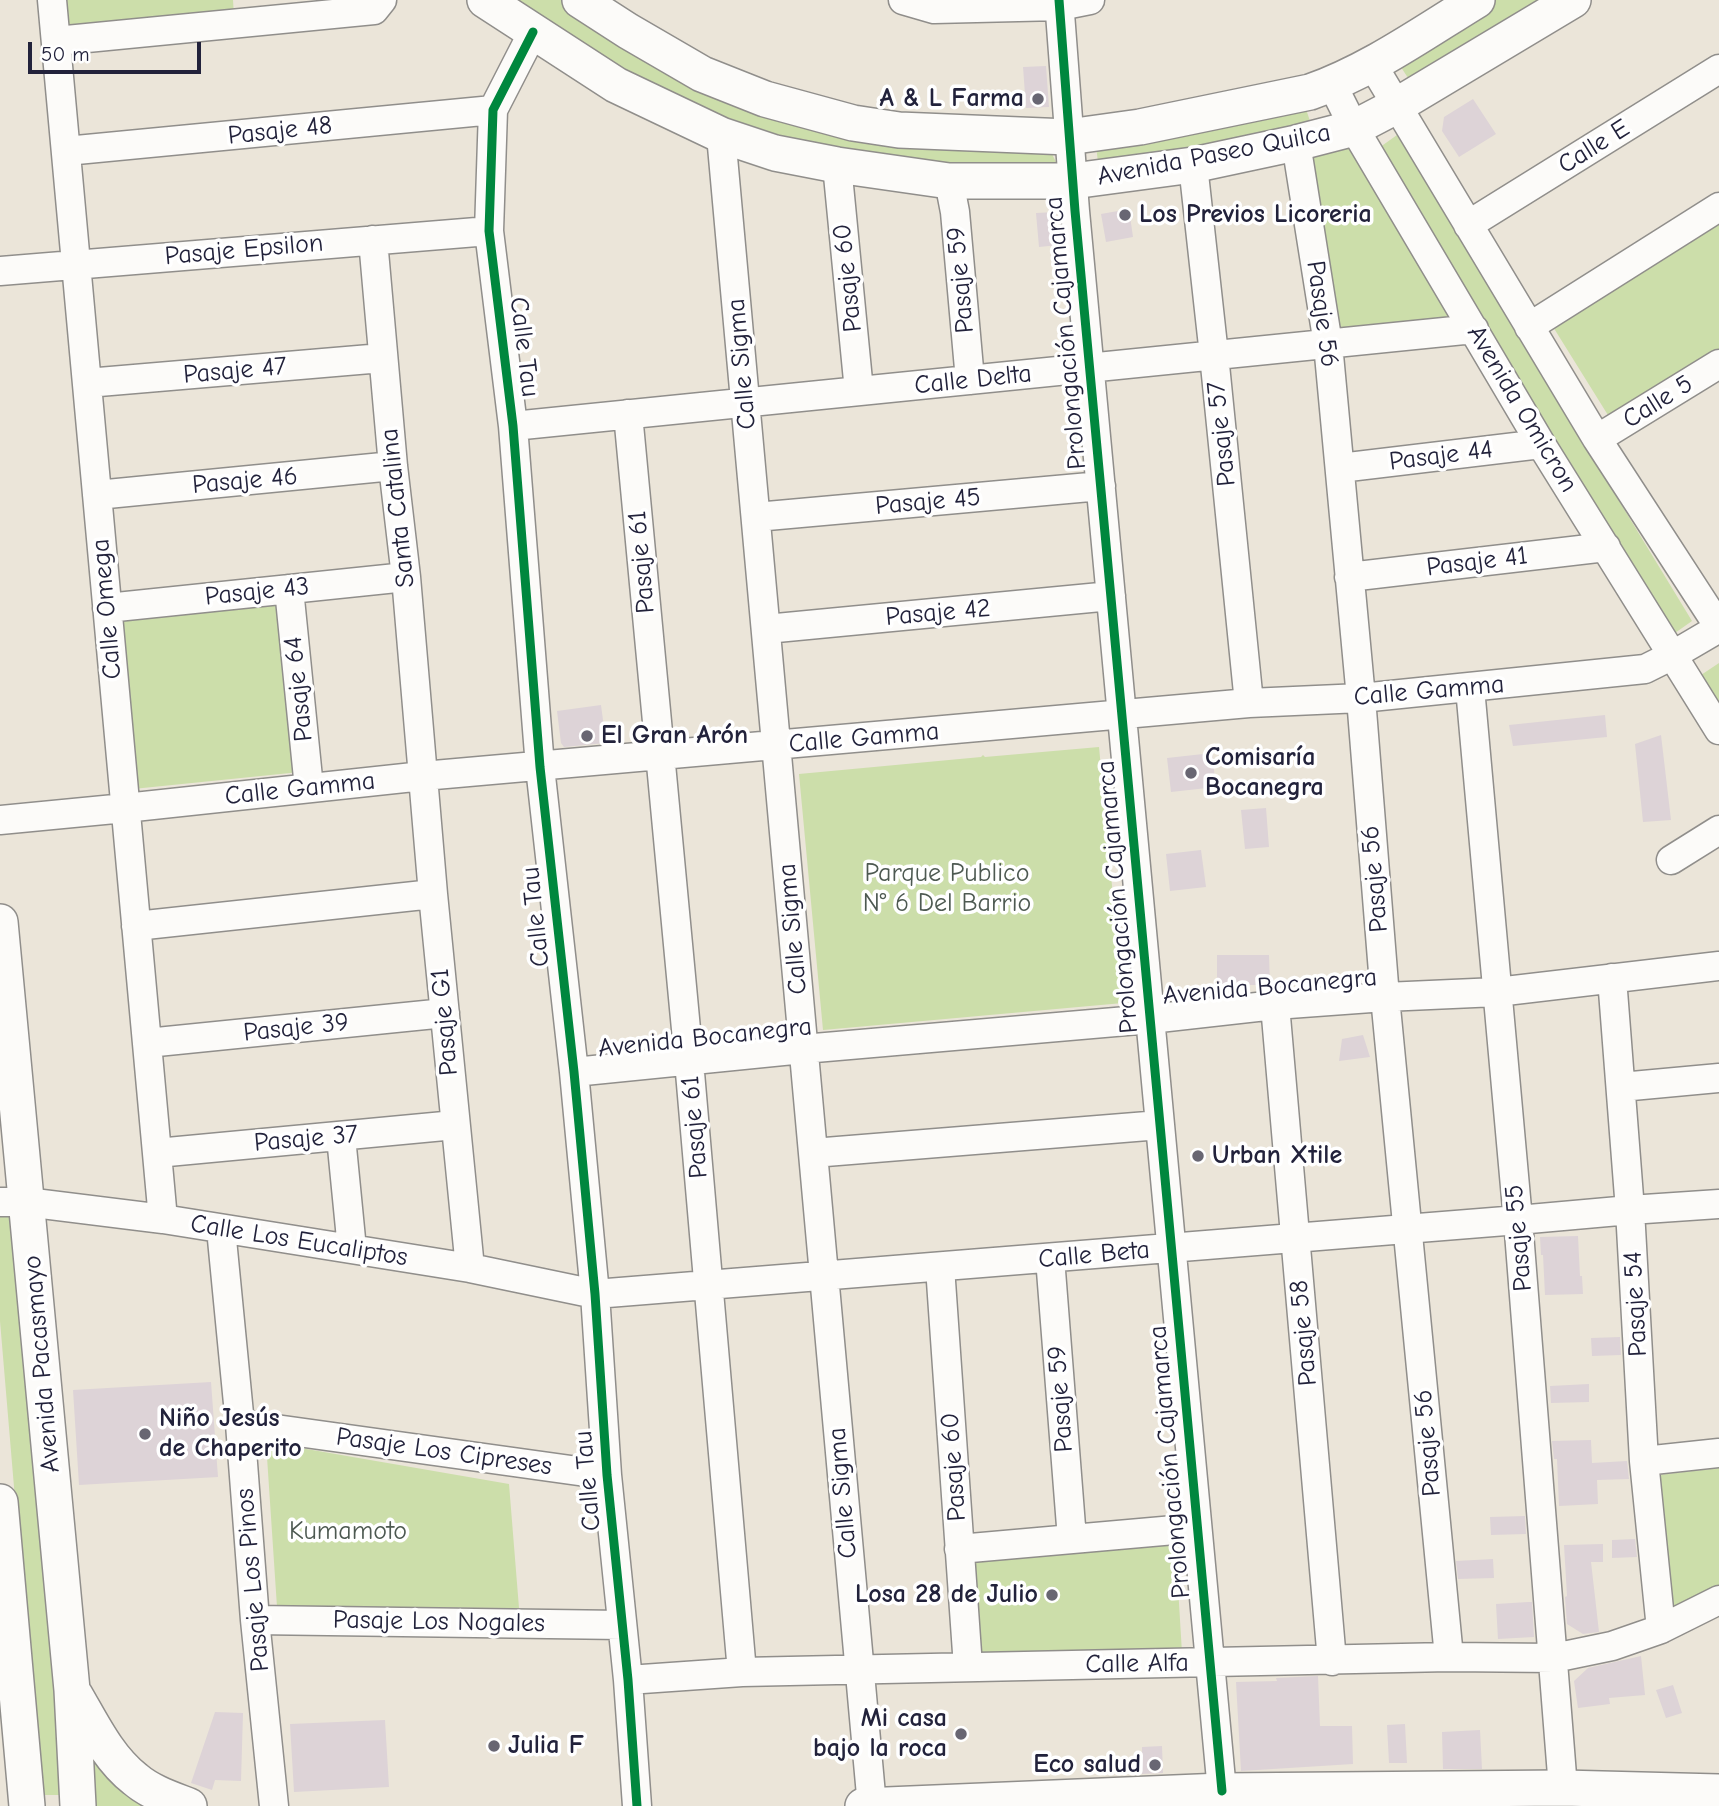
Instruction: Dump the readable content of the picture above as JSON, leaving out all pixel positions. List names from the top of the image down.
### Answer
{
  "streets": {
    "main road": ["Avenida Paseo Quilca", "Avenida Pacasmayo"],
    "street": [
      "Pasaje 48",
      "Calle E",
      "Pasaje Epsilon",
      "Pasaje 60",
      "Pasaje 59",
      "Pasaje 56",
      "Prolongación Cajamarca",
      "Calle Tau",
      "Calle Sigma",
      "Pasaje 47",
      "Calle Delta",
      "Calle 5",
      "Avenida Omicron",
      "Pasaje 57",
      "Pasaje 44",
      "Pasaje 46",
      "Pasaje 45",
      "Santa Catalina",
      "Pasaje 61",
      "Pasaje 41",
      "Pasaje 43",
      "Calle Omega",
      "Pasaje 42",
      "Pasaje 64",
      "Calle Gamma",
      "Avenida Bocanegra",
      "Pasaje G1",
      "Pasaje 39",
      "Pasaje 37",
      "Pasaje 55",
      "Calle Los Eucaliptos",
      "Calle Beta",
      "Pasaje 54",
      "Pasaje 58",
      "Pasaje Los Cipreses",
      "Pasaje Los Pinos",
      "Pasaje Los Nogales",
      "Calle Alfa"
    ]
  },
  "crossings": [
    ["Pasaje 48", "Calle Tau"],
    ["Pasaje 48", "Calle Omega"],
    ["Calle E", "Avenida Omicron"],
    ["Avenida Paseo Quilca", "Pasaje 60"],
    ["Avenida Paseo Quilca", "Pasaje 59"],
    ["Avenida Paseo Quilca", "Pasaje 56"],
    ["Avenida Paseo Quilca", "Prolongación Cajamarca"],
    ["Avenida Paseo Quilca", "Calle Tau"],
    ["Avenida Paseo Quilca", "Calle Sigma"],
    ["Avenida Paseo Quilca", "Avenida Omicron"],
    ["Avenida Paseo Quilca", "Pasaje 57"],
    ["Pasaje Epsilon", "Calle Tau"],
    ["Pasaje Epsilon", "Santa Catalina"],
    ["Pasaje Epsilon", "Calle Omega"],
    ["Pasaje 60", "Calle Delta"],
    ["Pasaje 60", "Calle Beta"],
    ["Pasaje 60", "Calle Alfa"],
    ["Pasaje 59", "Calle Delta"],
    ["Pasaje 59", "Calle Beta"],
    ["Pasaje 56", "Calle Delta"],
    ["Pasaje 56", "Pasaje 44"],
    ["Pasaje 56", "Pasaje 41"],
    ["Pasaje 56", "Calle Gamma"],
    ["Pasaje 56", "Avenida Bocanegra"],
    ["Pasaje 56", "Calle Beta"],
    ["Pasaje 56", "Calle Alfa"],
    ["Prolongación Cajamarca", "Calle Delta"],
    ["Prolongación Cajamarca", "Pasaje 45"],
    ["Prolongación Cajamarca", "Pasaje 42"],
    ["Prolongación Cajamarca", "Calle Gamma"],
    ["Prolongación Cajamarca", "Avenida Bocanegra"],
    ["Prolongación Cajamarca", "Calle Beta"],
    ["Prolongación Cajamarca", "Calle Alfa"],
    ["Calle Tau", "Calle Delta"],
    ["Calle Tau", "Calle Gamma"],
    ["Calle Tau", "Avenida Bocanegra"],
    ["Calle Tau", "Calle Los Eucaliptos"],
    ["Calle Tau", "Calle Beta"],
    ["Calle Tau", "Pasaje Los Cipreses"],
    ["Calle Tau", "Pasaje Los Nogales"],
    ["Calle Tau", "Calle Alfa"],
    ["Calle Sigma", "Calle Delta"],
    ["Calle Sigma", "Pasaje 45"],
    ["Calle Sigma", "Pasaje 42"],
    ["Calle Sigma", "Calle Gamma"],
    ["Calle Sigma", "Avenida Bocanegra"],
    ["Calle Sigma", "Calle Beta"],
    ["Calle Sigma", "Calle Alfa"],
    ["Pasaje 47", "Santa Catalina"],
    ["Pasaje 47", "Calle Omega"],
    ["Calle Delta", "Avenida Omicron"],
    ["Calle Delta", "Pasaje 57"],
    ["Calle Delta", "Pasaje 61"],
    ["Calle 5", "Avenida Omicron"],
    ["Avenida Omicron", "Pasaje 44"],
    ["Avenida Omicron", "Pasaje 41"],
    ["Avenida Omicron", "Calle Gamma"],
    ["Pasaje 57", "Calle Gamma"],
    ["Pasaje 46", "Santa Catalina"],
    ["Pasaje 46", "Calle Omega"],
    ["Santa Catalina", "Pasaje 43"],
    ["Santa Catalina", "Calle Gamma"],
    ["Santa Catalina", "Pasaje G1"],
    ["Pasaje 61", "Calle Gamma"],
    ["Pasaje 61", "Avenida Bocanegra"],
    ["Pasaje 61", "Calle Beta"],
    ["Pasaje 61", "Calle Alfa"],
    ["Pasaje 43", "Calle Omega"],
    ["Pasaje 43", "Pasaje 64"],
    ["Calle Omega", "Calle Gamma"],
    ["Calle Omega", "Pasaje 39"],
    ["Calle Omega", "Pasaje 37"],
    ["Calle Omega", "Calle Los Eucaliptos"],
    ["Pasaje 64", "Calle Gamma"],
    ["Calle Gamma", "Pasaje G1"],
    ["Calle Gamma", "Pasaje 55"],
    ["Avenida Bocanegra", "Pasaje 55"],
    ["Avenida Bocanegra", "Pasaje 54"],
    ["Avenida Bocanegra", "Pasaje 58"],
    ["Pasaje G1", "Pasaje 39"],
    ["Pasaje G1", "Pasaje 37"],
    ["Pasaje G1", "Calle Los Eucaliptos"],
    ["Pasaje 55", "Calle Beta"],
    ["Pasaje 55", "Calle Alfa"],
    ["Calle Los Eucaliptos", "Calle Beta"],
    ["Calle Los Eucaliptos", "Avenida Pacasmayo"],
    ["Calle Los Eucaliptos", "Pasaje Los Pinos"],
    ["Calle Beta", "Pasaje 54"],
    ["Calle Beta", "Pasaje 58"],
    ["Pasaje 54", "Calle Alfa"],
    ["Pasaje 58", "Calle Alfa"],
    ["Pasaje Los Cipreses", "Pasaje Los Pinos"],
    ["Pasaje Los Pinos", "Pasaje Los Nogales"]
  ],
  "parks": ["Parque Publico N° 6 Del Barrio", "Kumamoto"],
  "places": [
    "A & L Farma",
    "Los Previos Licoreria",
    "El Gran Arón",
    "Comisaría Bocanegra",
    "Urban Xtile",
    "Niño Jesús de Chaperito",
    "Losa 28 de Julio",
    "Mi casa bajo la roca",
    "Julia F",
    "Eco salud"
  ],
  "scale_bar": "50 m"
}
